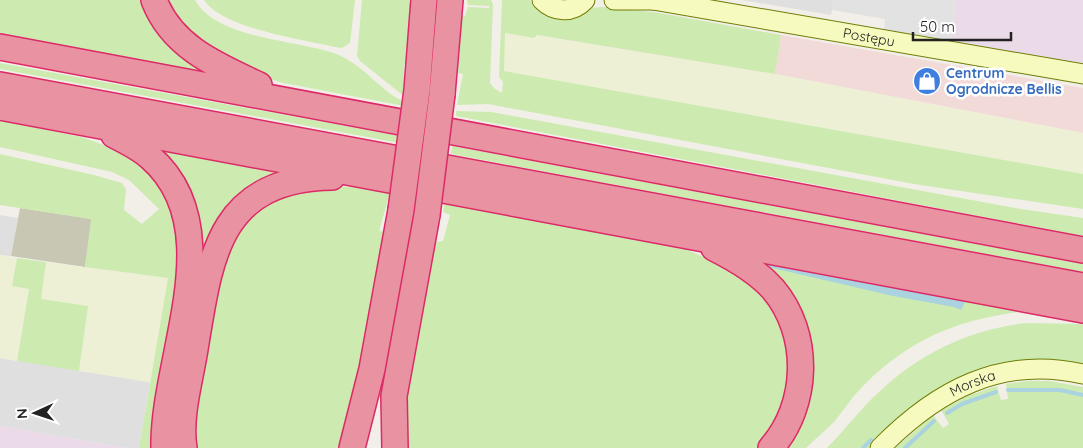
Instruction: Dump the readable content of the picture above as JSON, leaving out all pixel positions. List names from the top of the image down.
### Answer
{
  "streets": {
    "main road": ["Postępu", "Morska"]
  },
  "places": {
    "shop": ["Centrum Ogrodnicze Bellis"]
  },
  "scale_bar": "50 m",
  "north": "left"
}
